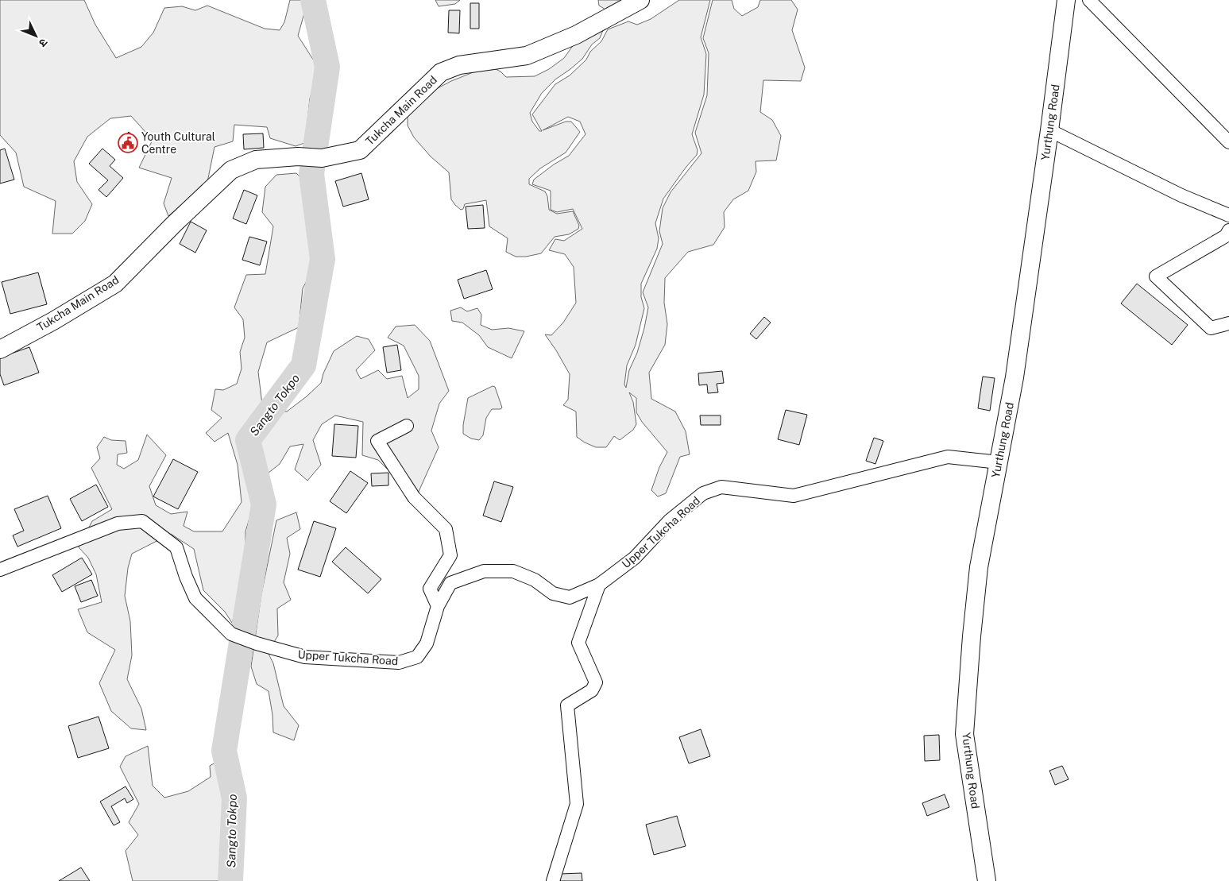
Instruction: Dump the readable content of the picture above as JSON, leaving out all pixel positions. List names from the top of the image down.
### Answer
{
  "streets": {
    "main road": ["Tukcha Main Road", "Yurthung Road"],
    "street": ["Upper Tukcha Road"]
  },
  "crossings": [
    ["Yurthung Road", "Upper Tukcha Road"]
  ],
  "water": ["Sangto Tokpo"],
  "places": {
    "public building": ["Youth Cultural Centre"]
  },
  "north": "bottom right"
}
